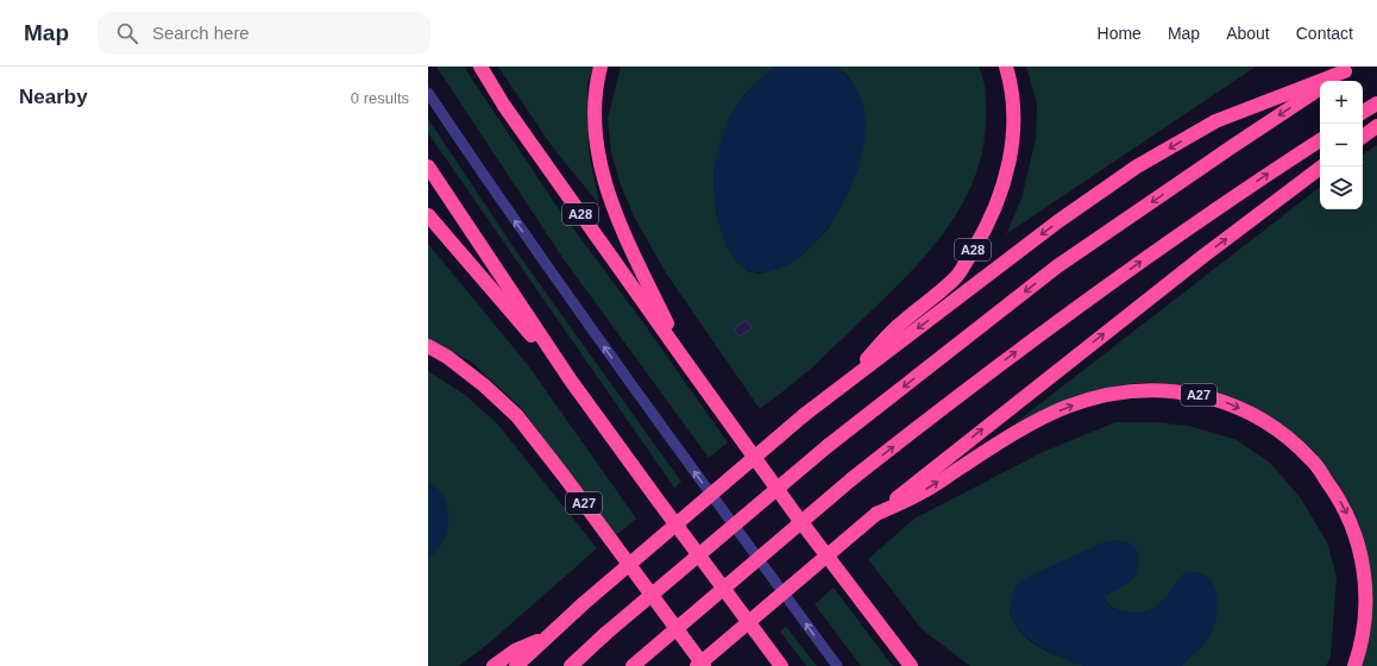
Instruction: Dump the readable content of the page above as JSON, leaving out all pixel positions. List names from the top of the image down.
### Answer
{
  "streets": {
    "highway": ["A28", "A27"]
  },
  "page": {
    "header": "Map",
    "search": "Search here",
    "nav": [
      "Home",
      "Map",
      "About",
      "Contact"
    ],
    "heading": ["Nearby", "0 results"],
    "map_buttons": ["+", "−"]
  }
}
